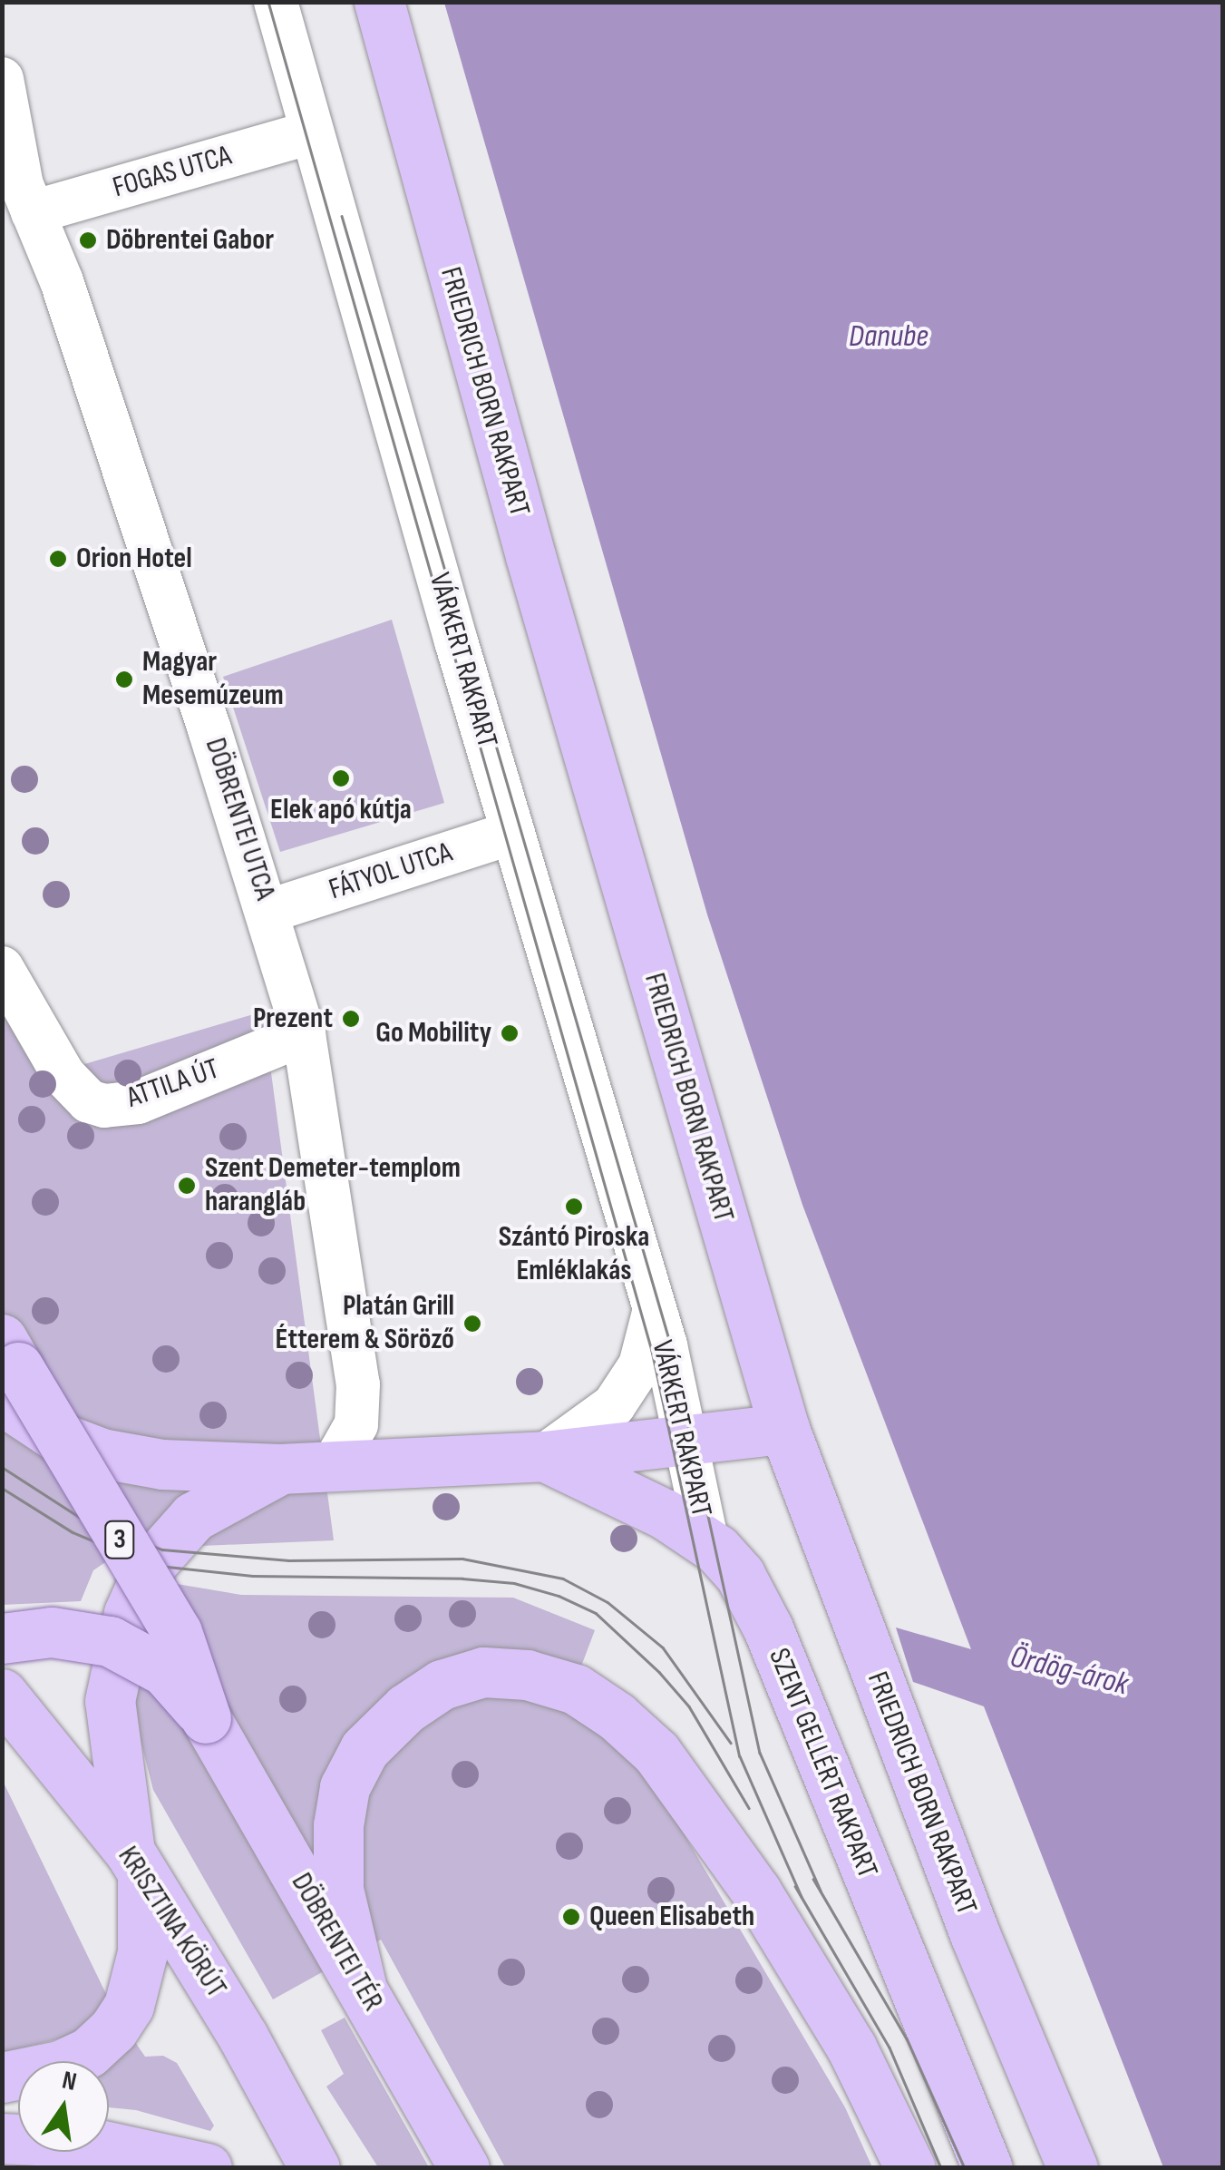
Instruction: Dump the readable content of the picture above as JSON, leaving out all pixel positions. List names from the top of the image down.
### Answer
{
  "streets": {
    "main road": [
      "FRIEDRICH BORN RAKPART",
      "3",
      "SZENT GELLÉRT RAKPART",
      "KRISZTINA KÖRÚT",
      "DÖBRENTEI TÉR"
    ],
    "street": [
      "FOGAS UTCA",
      "VÁRKERT RAKPART",
      "DÖBRENTEI UTCA",
      "FÁTYOL UTCA",
      "ATTILA ÚT"
    ]
  },
  "crossings": [
    ["FOGAS UTCA", "VÁRKERT RAKPART"],
    ["FOGAS UTCA", "DÖBRENTEI UTCA"],
    ["VÁRKERT RAKPART", "FÁTYOL UTCA"],
    ["VÁRKERT RAKPART", "SZENT GELLÉRT RAKPART"],
    ["DÖBRENTEI UTCA", "FÁTYOL UTCA"],
    ["DÖBRENTEI UTCA", "ATTILA ÚT"],
    ["3", "DÖBRENTEI TÉR"]
  ],
  "water": ["Danube", "Ördög-árok"],
  "places": [
    "Döbrentei Gabor",
    "Orion Hotel",
    "Magyar Mesemúzeum",
    "Elek apó kútja",
    "Prezent",
    "Go Mobility",
    "Szent Demeter-templom harangláb",
    "Szántó Piroska Emléklakás",
    "Platán Grill Étterem & Söröző",
    "Queen Elisabeth"
  ],
  "north": "top"
}
